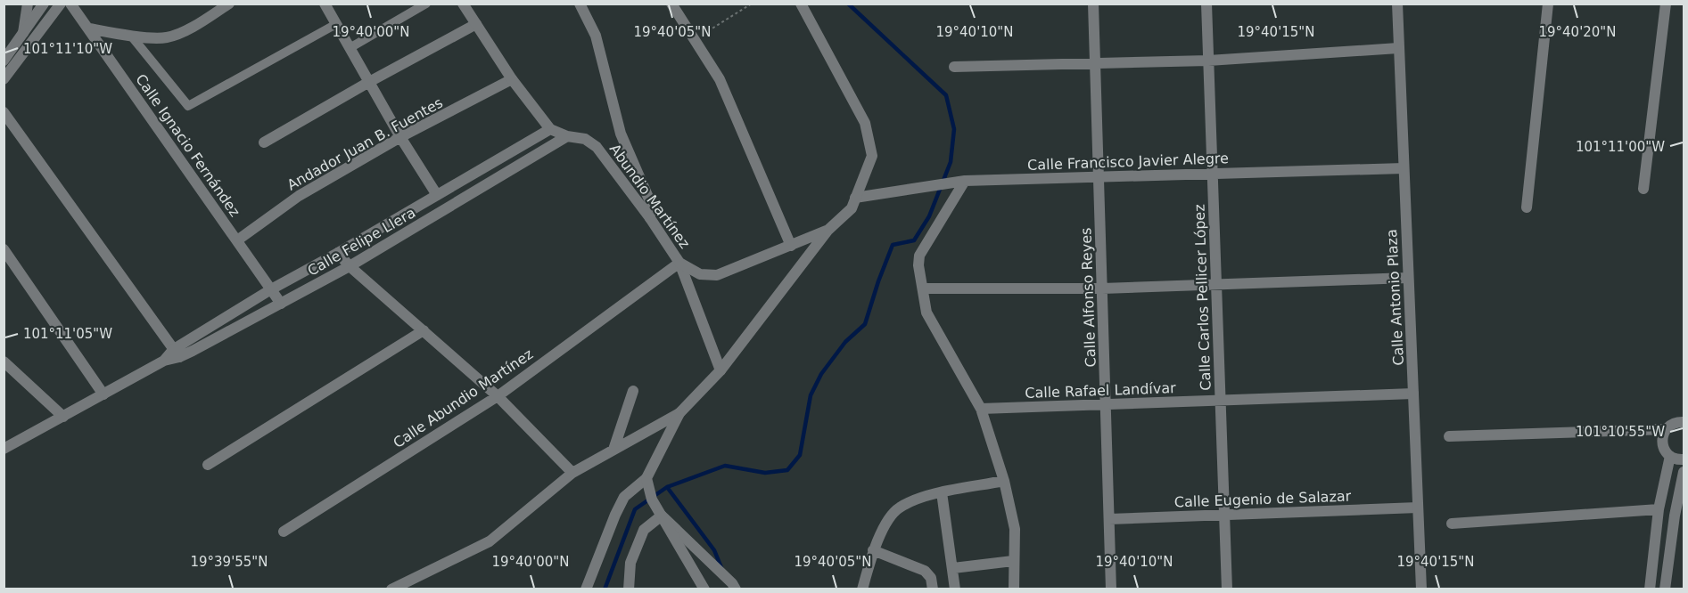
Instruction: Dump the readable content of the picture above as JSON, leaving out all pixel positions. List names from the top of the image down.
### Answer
{
  "streets": {
    "street": [
      "Andador Juan B. Fuentes",
      "Calle Ignacio Fernández",
      "Calle Francisco Javier Alegre",
      "Abundio Martínez",
      "Calle Felipe Llera",
      "Calle Alfonso Reyes",
      "Calle Carlos Pellicer López",
      "Calle Antonio Plaza",
      "Calle Rafael Landívar",
      "Calle Abundio Martínez",
      "Calle Eugenio de Salazar"
    ]
  },
  "crossings": [
    ["Andador Juan B. Fuentes", "Calle Ignacio Fernández"],
    ["Calle Ignacio Fernández", "Calle Felipe Llera"],
    ["Calle Francisco Javier Alegre", "Abundio Martínez"],
    ["Calle Francisco Javier Alegre", "Calle Alfonso Reyes"],
    ["Calle Francisco Javier Alegre", "Calle Carlos Pellicer López"],
    ["Calle Francisco Javier Alegre", "Calle Antonio Plaza"],
    ["Abundio Martínez", "Calle Felipe Llera"],
    ["Abundio Martínez", "Calle Abundio Martínez"],
    ["Calle Alfonso Reyes", "Calle Rafael Landívar"],
    ["Calle Alfonso Reyes", "Calle Eugenio de Salazar"],
    ["Calle Carlos Pellicer López", "Calle Rafael Landívar"],
    ["Calle Carlos Pellicer López", "Calle Eugenio de Salazar"],
    ["Calle Antonio Plaza", "Calle Rafael Landívar"],
    ["Calle Antonio Plaza", "Calle Eugenio de Salazar"]
  ],
  "coordinates": [
    "19°40'00\"N",
    "19°40'05\"N",
    "19°40'10\"N",
    "19°40'15\"N",
    "19°40'20\"N",
    "101°11'10\"W",
    "101°11'00\"W",
    "101°11'05\"W",
    "101°10'55\"W",
    "19°39'55\"N"
  ]
}
